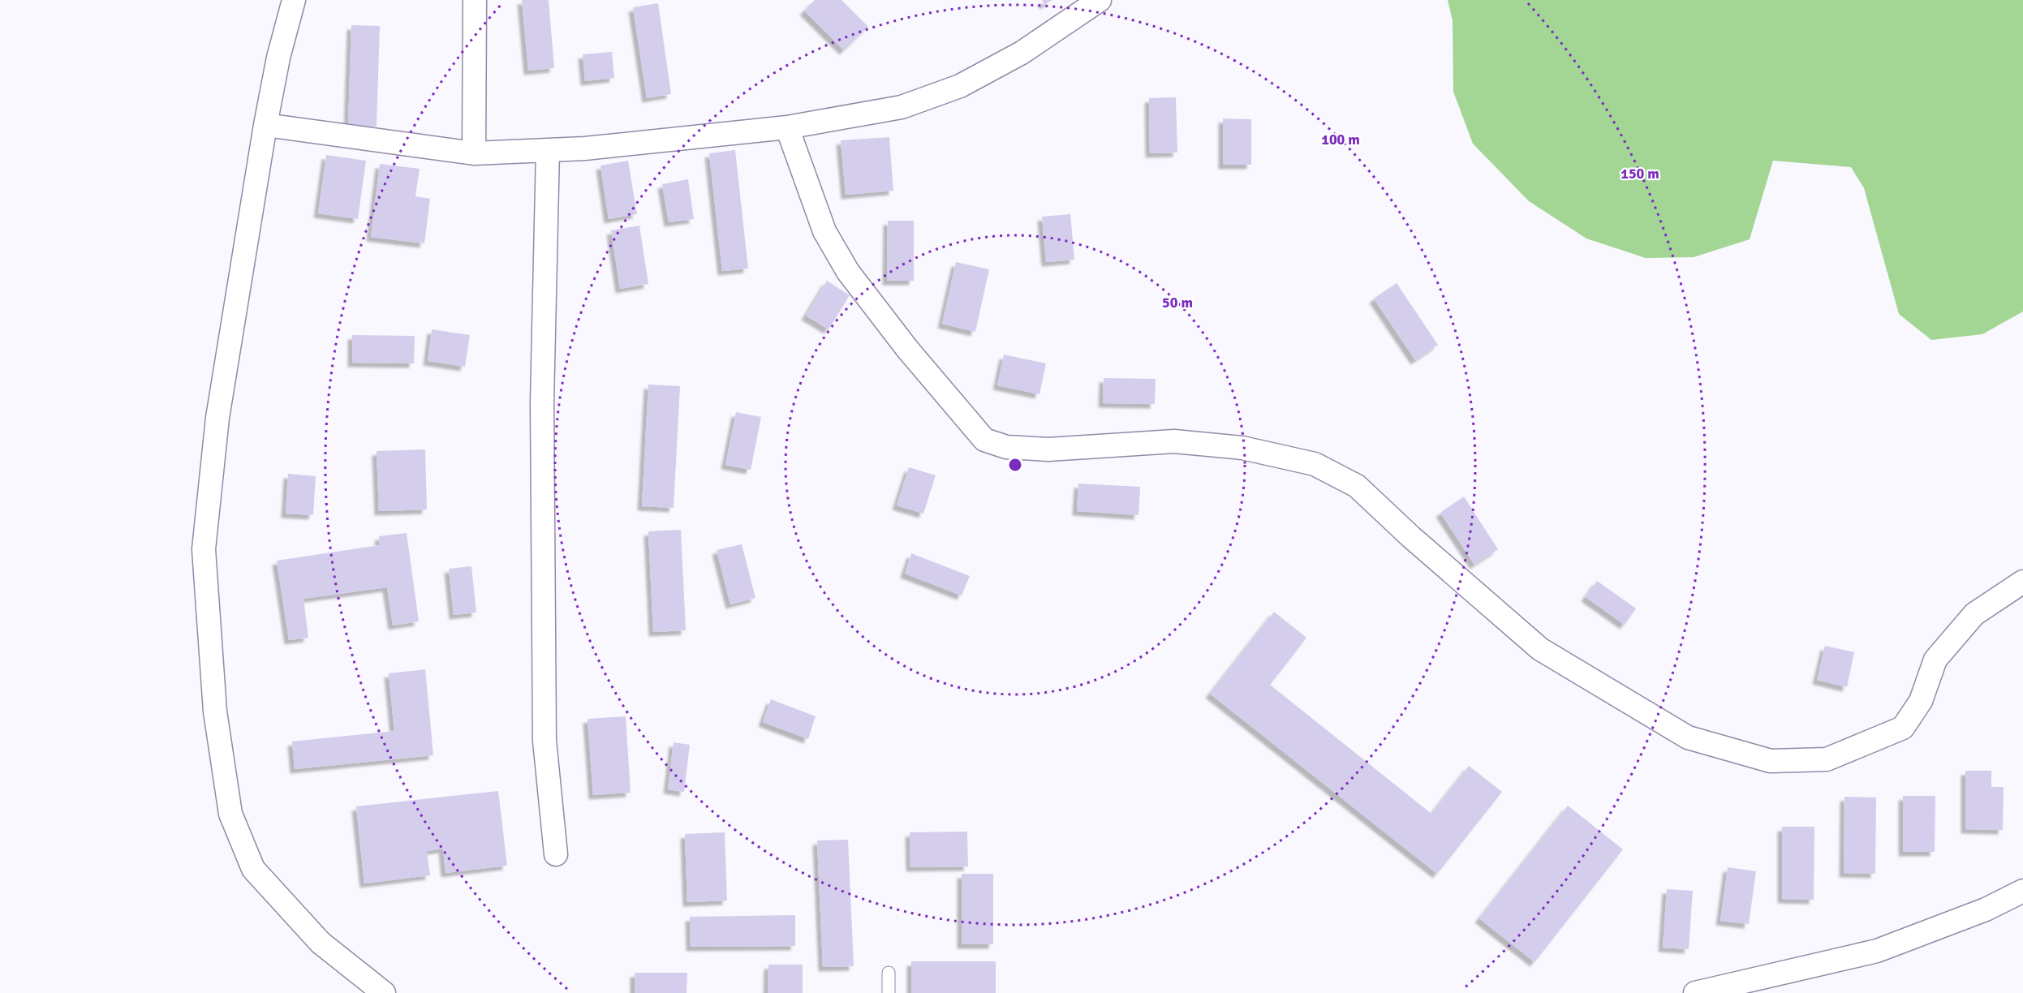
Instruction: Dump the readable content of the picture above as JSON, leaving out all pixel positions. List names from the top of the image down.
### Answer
{
  "rings": ["100 m", "150 m", "50 m"]
}
